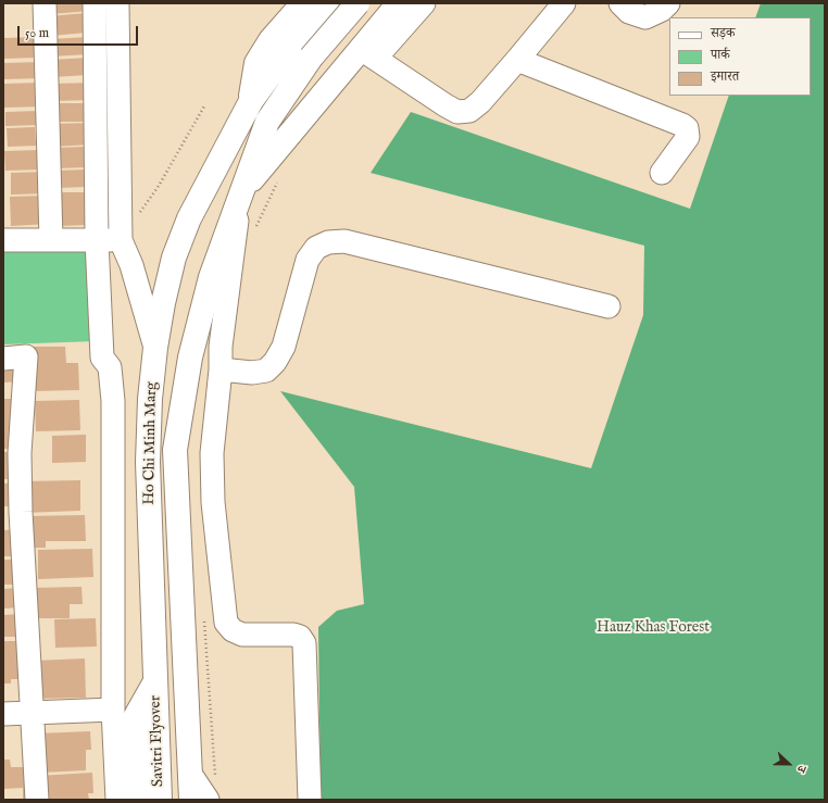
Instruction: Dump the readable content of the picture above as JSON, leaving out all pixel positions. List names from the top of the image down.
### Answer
{
  "streets": {
    "main road": ["Ho Chi Minh Marg", "Savitri Flyover"]
  },
  "crossings": [
    ["Ho Chi Minh Marg", "Savitri Flyover"]
  ],
  "parks": ["Hauz Khas Forest"],
  "legend": ["सड़क", "पार्क", "इमारत"],
  "scale_bar": "50 m",
  "north": "right"
}
